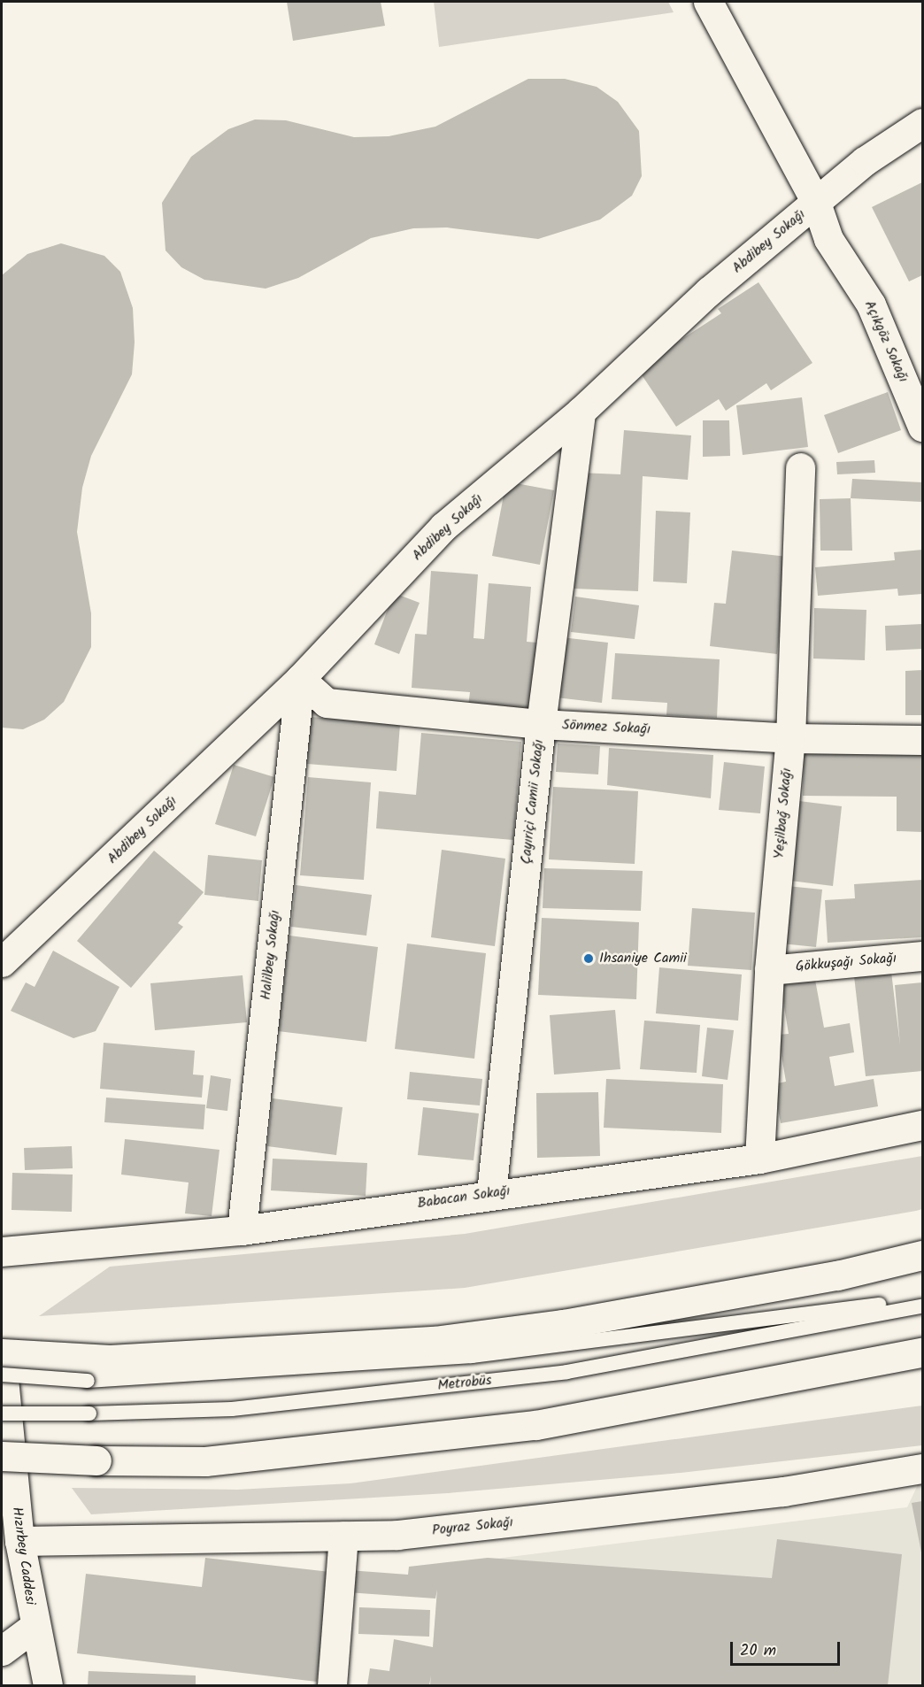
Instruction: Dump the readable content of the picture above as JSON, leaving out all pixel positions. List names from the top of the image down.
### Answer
{
  "streets": {
    "main road": [
      "Abdibey Sokağı",
      "Açıkgöz Sokağı",
      "Sönmez Sokağı",
      "Çayıriçi Camii Sokağı",
      "Yeşilbağ Sokağı",
      "Halilbey Sokağı",
      "Gökkuşağı Sokağı",
      "Babacan Sokağı",
      "Poyraz Sokağı",
      "Hızırbey Caddesi"
    ],
    "lane": ["Metrobüs"]
  },
  "crossings": [
    ["Abdibey Sokağı", "Açıkgöz Sokağı"],
    ["Abdibey Sokağı", "Sönmez Sokağı"],
    ["Abdibey Sokağı", "Çayıriçi Camii Sokağı"],
    ["Abdibey Sokağı", "Halilbey Sokağı"],
    ["Sönmez Sokağı", "Çayıriçi Camii Sokağı"],
    ["Sönmez Sokağı", "Yeşilbağ Sokağı"],
    ["Sönmez Sokağı", "Halilbey Sokağı"],
    ["Çayıriçi Camii Sokağı", "Babacan Sokağı"],
    ["Yeşilbağ Sokağı", "Gökkuşağı Sokağı"],
    ["Yeşilbağ Sokağı", "Babacan Sokağı"],
    ["Halilbey Sokağı", "Babacan Sokağı"],
    ["Poyraz Sokağı", "Hızırbey Caddesi"]
  ],
  "places": ["Ihsaniye Camii"],
  "scale_bar": "20 m"
}
